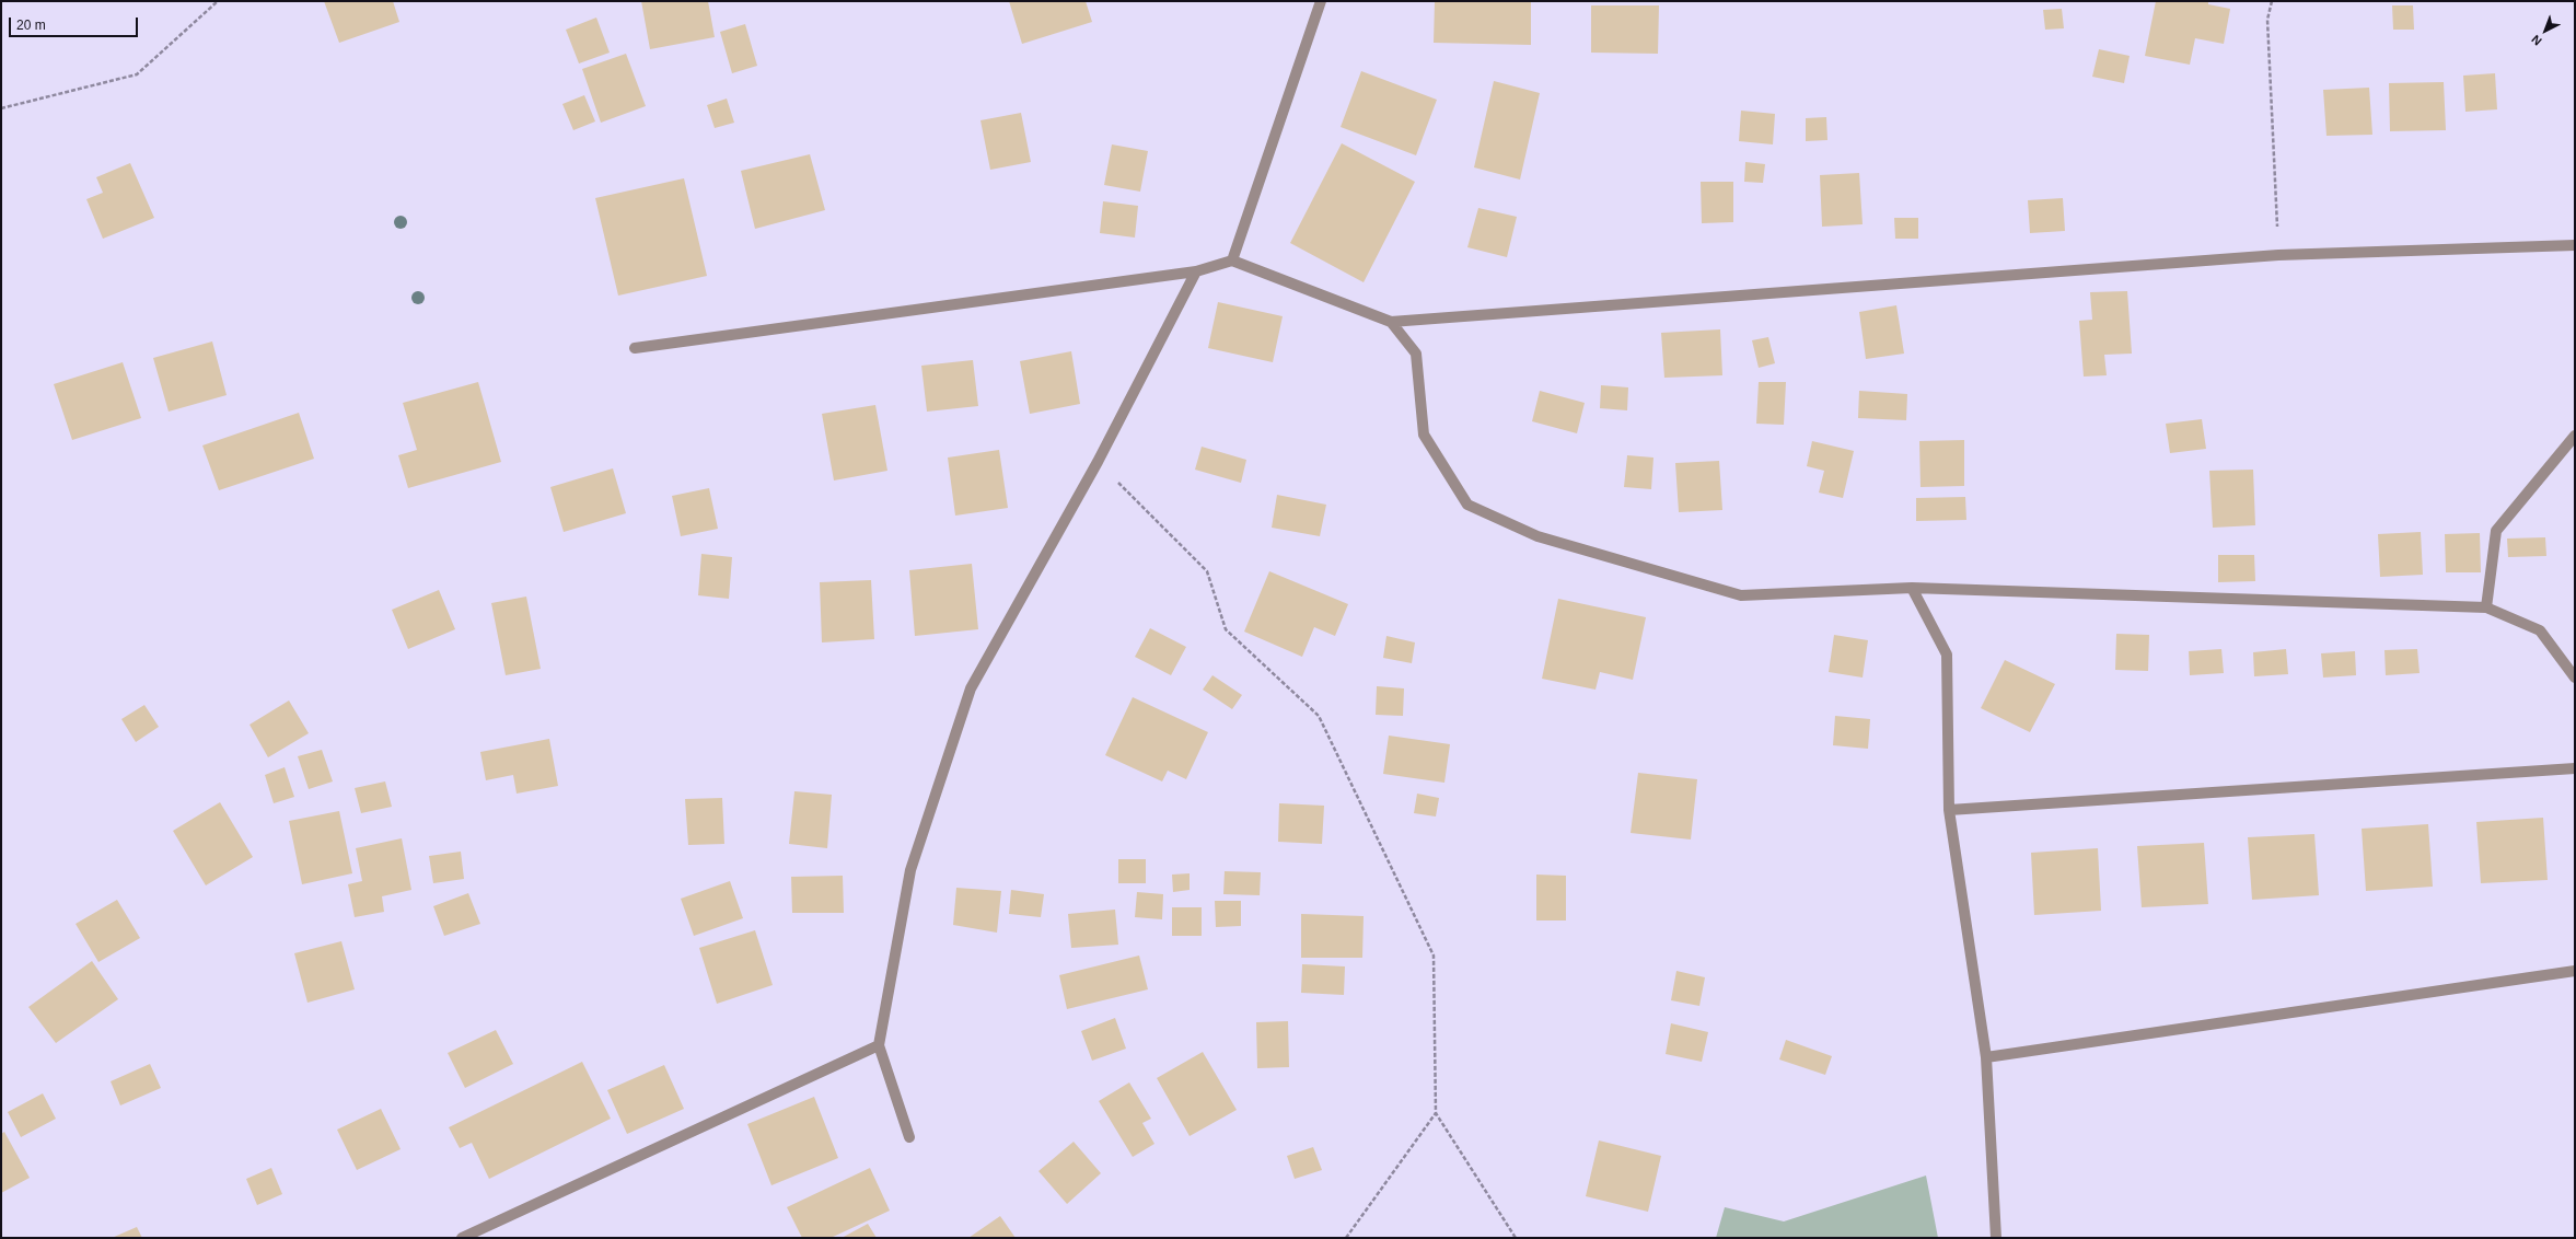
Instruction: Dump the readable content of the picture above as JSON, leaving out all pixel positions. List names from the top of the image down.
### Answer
{
  "scale_bar": "20 m",
  "north": "bottom left"
}
